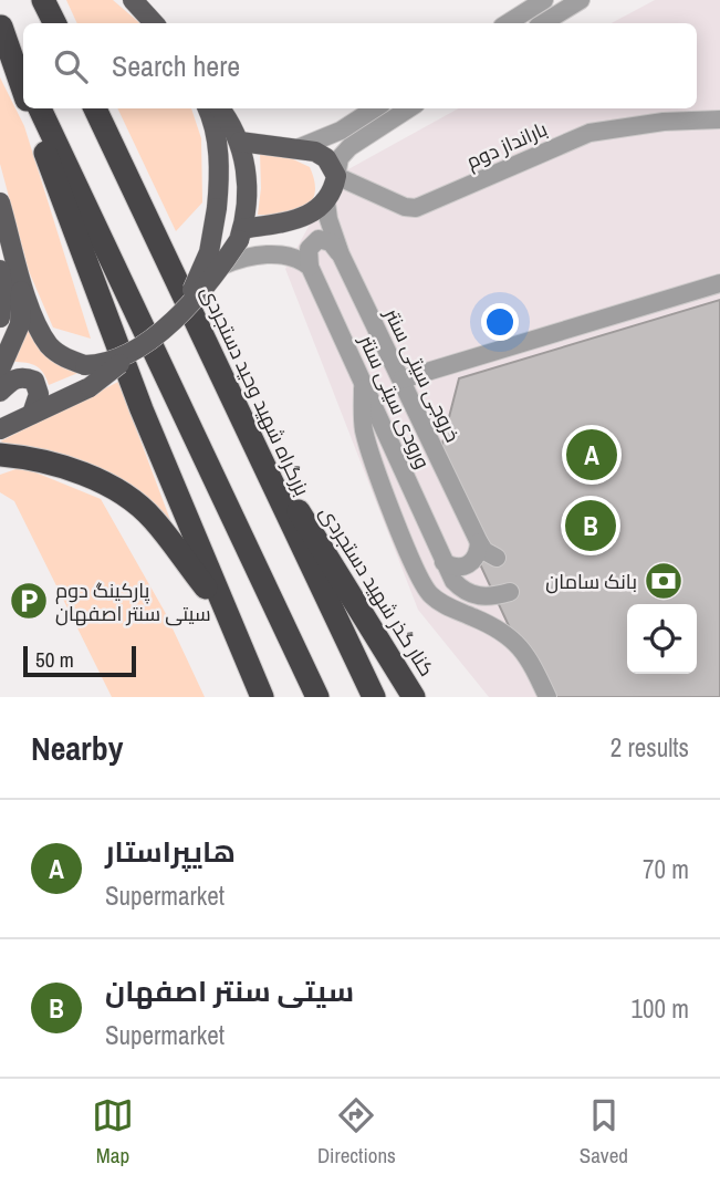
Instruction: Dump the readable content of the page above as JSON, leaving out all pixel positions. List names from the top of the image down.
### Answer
{
  "streets": {
    "highway": ["بزرگراه شهید وحید دستجردی", "کنار گذر شهید دستجردی"],
    "street": ["بارانداز دوم", "خروجی سیتی سنتر", "ورودی سیتی سنتر"]
  },
  "crossings": [
    ["بزرگراه شهید وحید دستجردی", "کنار گذر شهید دستجردی"]
  ],
  "places": {
    "bank": ["بانک سامان"],
    "parking": ["پارکینگ دوم سیتی سنتر اصفهان"]
  },
  "scale_bar": "50 m",
  "page": {
    "search": "Search here",
    "pins": ["A", "B"],
    "scale": "50 m",
    "heading": ["Nearby", "2 results"],
    "list": [
      {
        "mark": "A",
        "name": "هایپراستار",
        "note": "Supermarket",
        "value": "70 m"
      },
      {
        "mark": "B",
        "name": "سیتی سنتر اصفهان",
        "note": "Supermarket",
        "value": "100 m"
      }
    ],
    "nav": ["Map", "Directions", "Saved"]
  }
}
